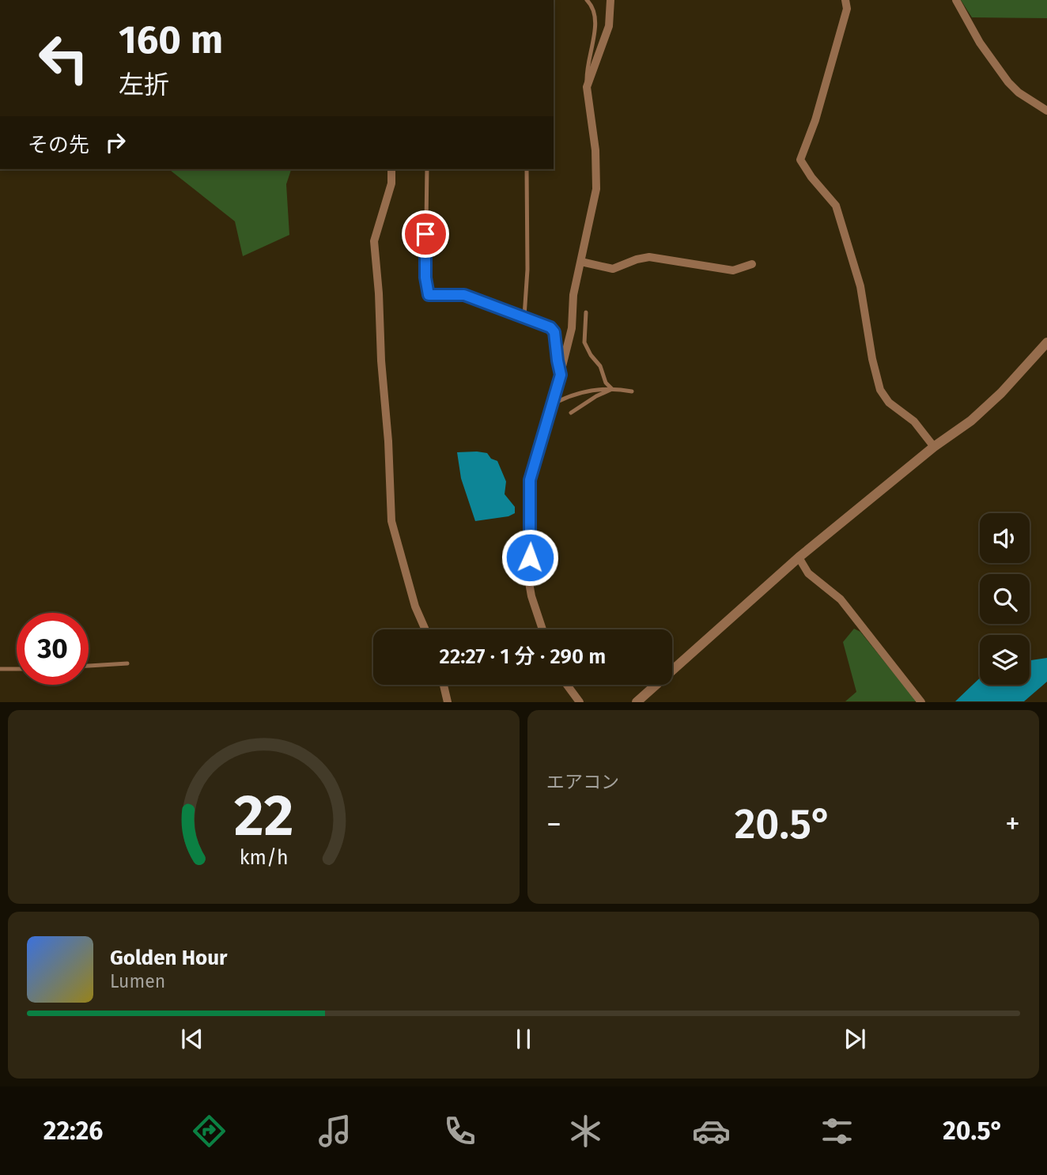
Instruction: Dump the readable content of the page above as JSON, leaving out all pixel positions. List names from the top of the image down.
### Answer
{
  "page": {
    "turn": ["160 m", "左折"],
    "then": "その先",
    "limit": "30",
    "trip": "22:27 · 1 分 · 290 m",
    "tile": "エアコン",
    "heat": ["−", "20.5°", "+"],
    "song": ["Golden Hour", "Lumen"],
    "tabs": ["22:26", "20.5°"],
    "gauge": ["22", "km/h"]
  }
}
